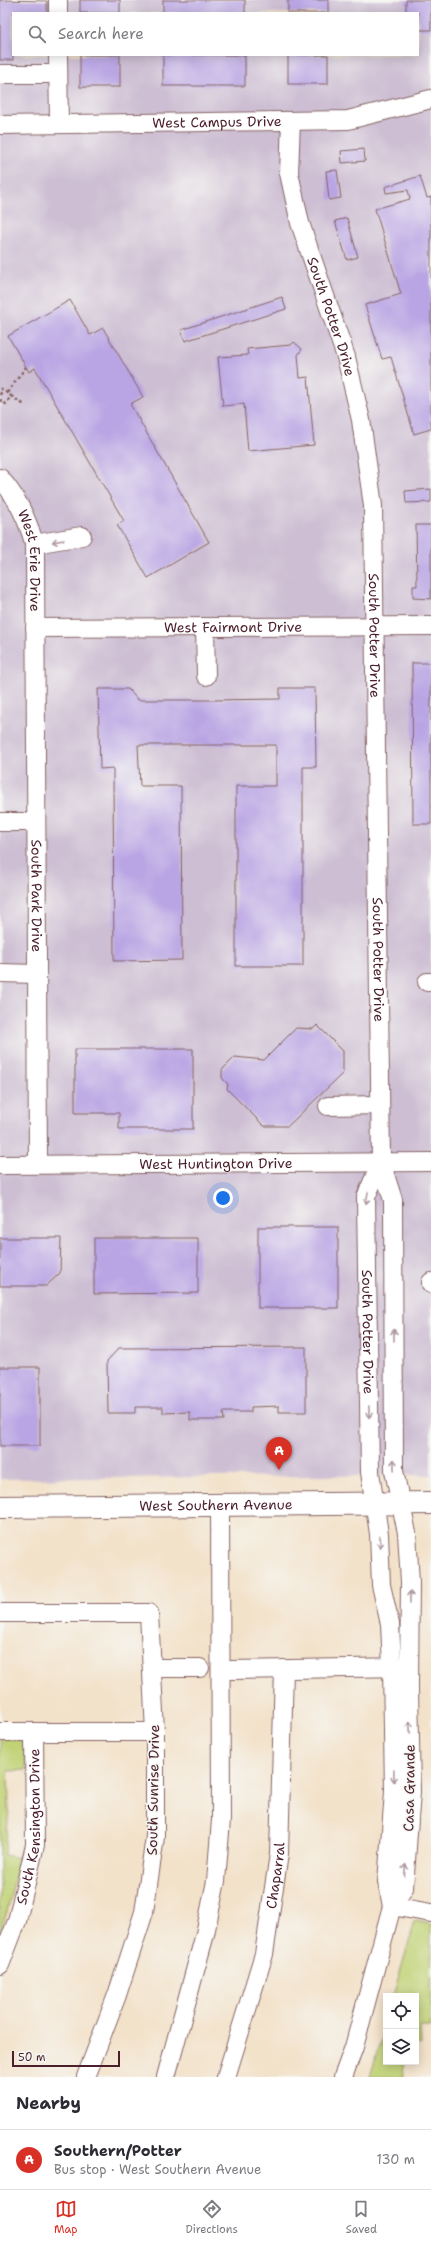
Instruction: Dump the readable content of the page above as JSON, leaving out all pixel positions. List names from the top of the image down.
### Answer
{
  "streets": {
    "main road": ["West Southern Avenue"],
    "street": [
      "West Campus Drive",
      "South Potter Drive",
      "West Erie Drive",
      "West Fairmont Drive",
      "South Park Drive",
      "West Huntington Drive",
      "Casa Grande",
      "South Sunrise Drive",
      "South Kensington Drive",
      "Chaparral"
    ]
  },
  "crossings": [
    ["West Campus Drive", "South Potter Drive"],
    ["South Potter Drive", "West Fairmont Drive"],
    ["South Potter Drive", "West Huntington Drive"],
    ["South Potter Drive", "West Southern Avenue"],
    ["South Potter Drive", "Casa Grande"],
    ["West Erie Drive", "West Fairmont Drive"],
    ["West Erie Drive", "South Park Drive"],
    ["West Fairmont Drive", "South Park Drive"],
    ["South Park Drive", "West Huntington Drive"],
    ["West Southern Avenue", "Casa Grande"]
  ],
  "scale_bar": "50 m",
  "page": {
    "search": "Search here",
    "pins": "A",
    "scale": "50 m",
    "heading": "Nearby",
    "list": [
      {
        "mark": "A",
        "name": "Southern/Potter",
        "note": "Bus stop · West Southern Avenue",
        "value": "130 m"
      }
    ],
    "nav": ["Map", "Directions", "Saved"]
  }
}
